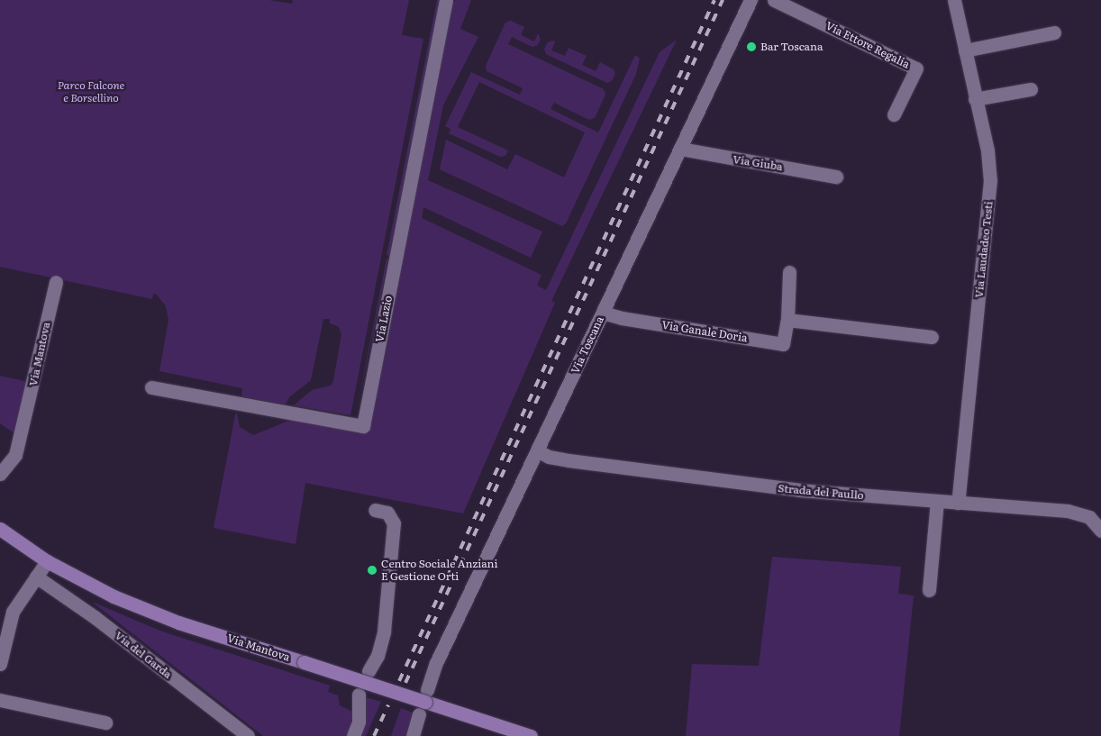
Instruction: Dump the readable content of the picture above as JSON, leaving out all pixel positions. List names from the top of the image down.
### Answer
{
  "streets": {
    "main road": ["Via Mantova"],
    "street": [
      "Via Ettore Regalia",
      "Via Giuba",
      "Via Laudadeo Testi",
      "Via Lazio",
      "Via Ganale Doria",
      "Via Toscana",
      "Strada del Paullo",
      "Via del Garda"
    ]
  },
  "crossings": [
    ["Via Giuba", "Via Toscana"],
    ["Via Laudadeo Testi", "Strada del Paullo"],
    ["Via Ganale Doria", "Via Toscana"],
    ["Via Toscana", "Strada del Paullo"]
  ],
  "parks": ["Parco Falcone e Borsellino"],
  "places": ["Bar Toscana", "Centro Sociale Anziani E Gestione Orti"]
}
